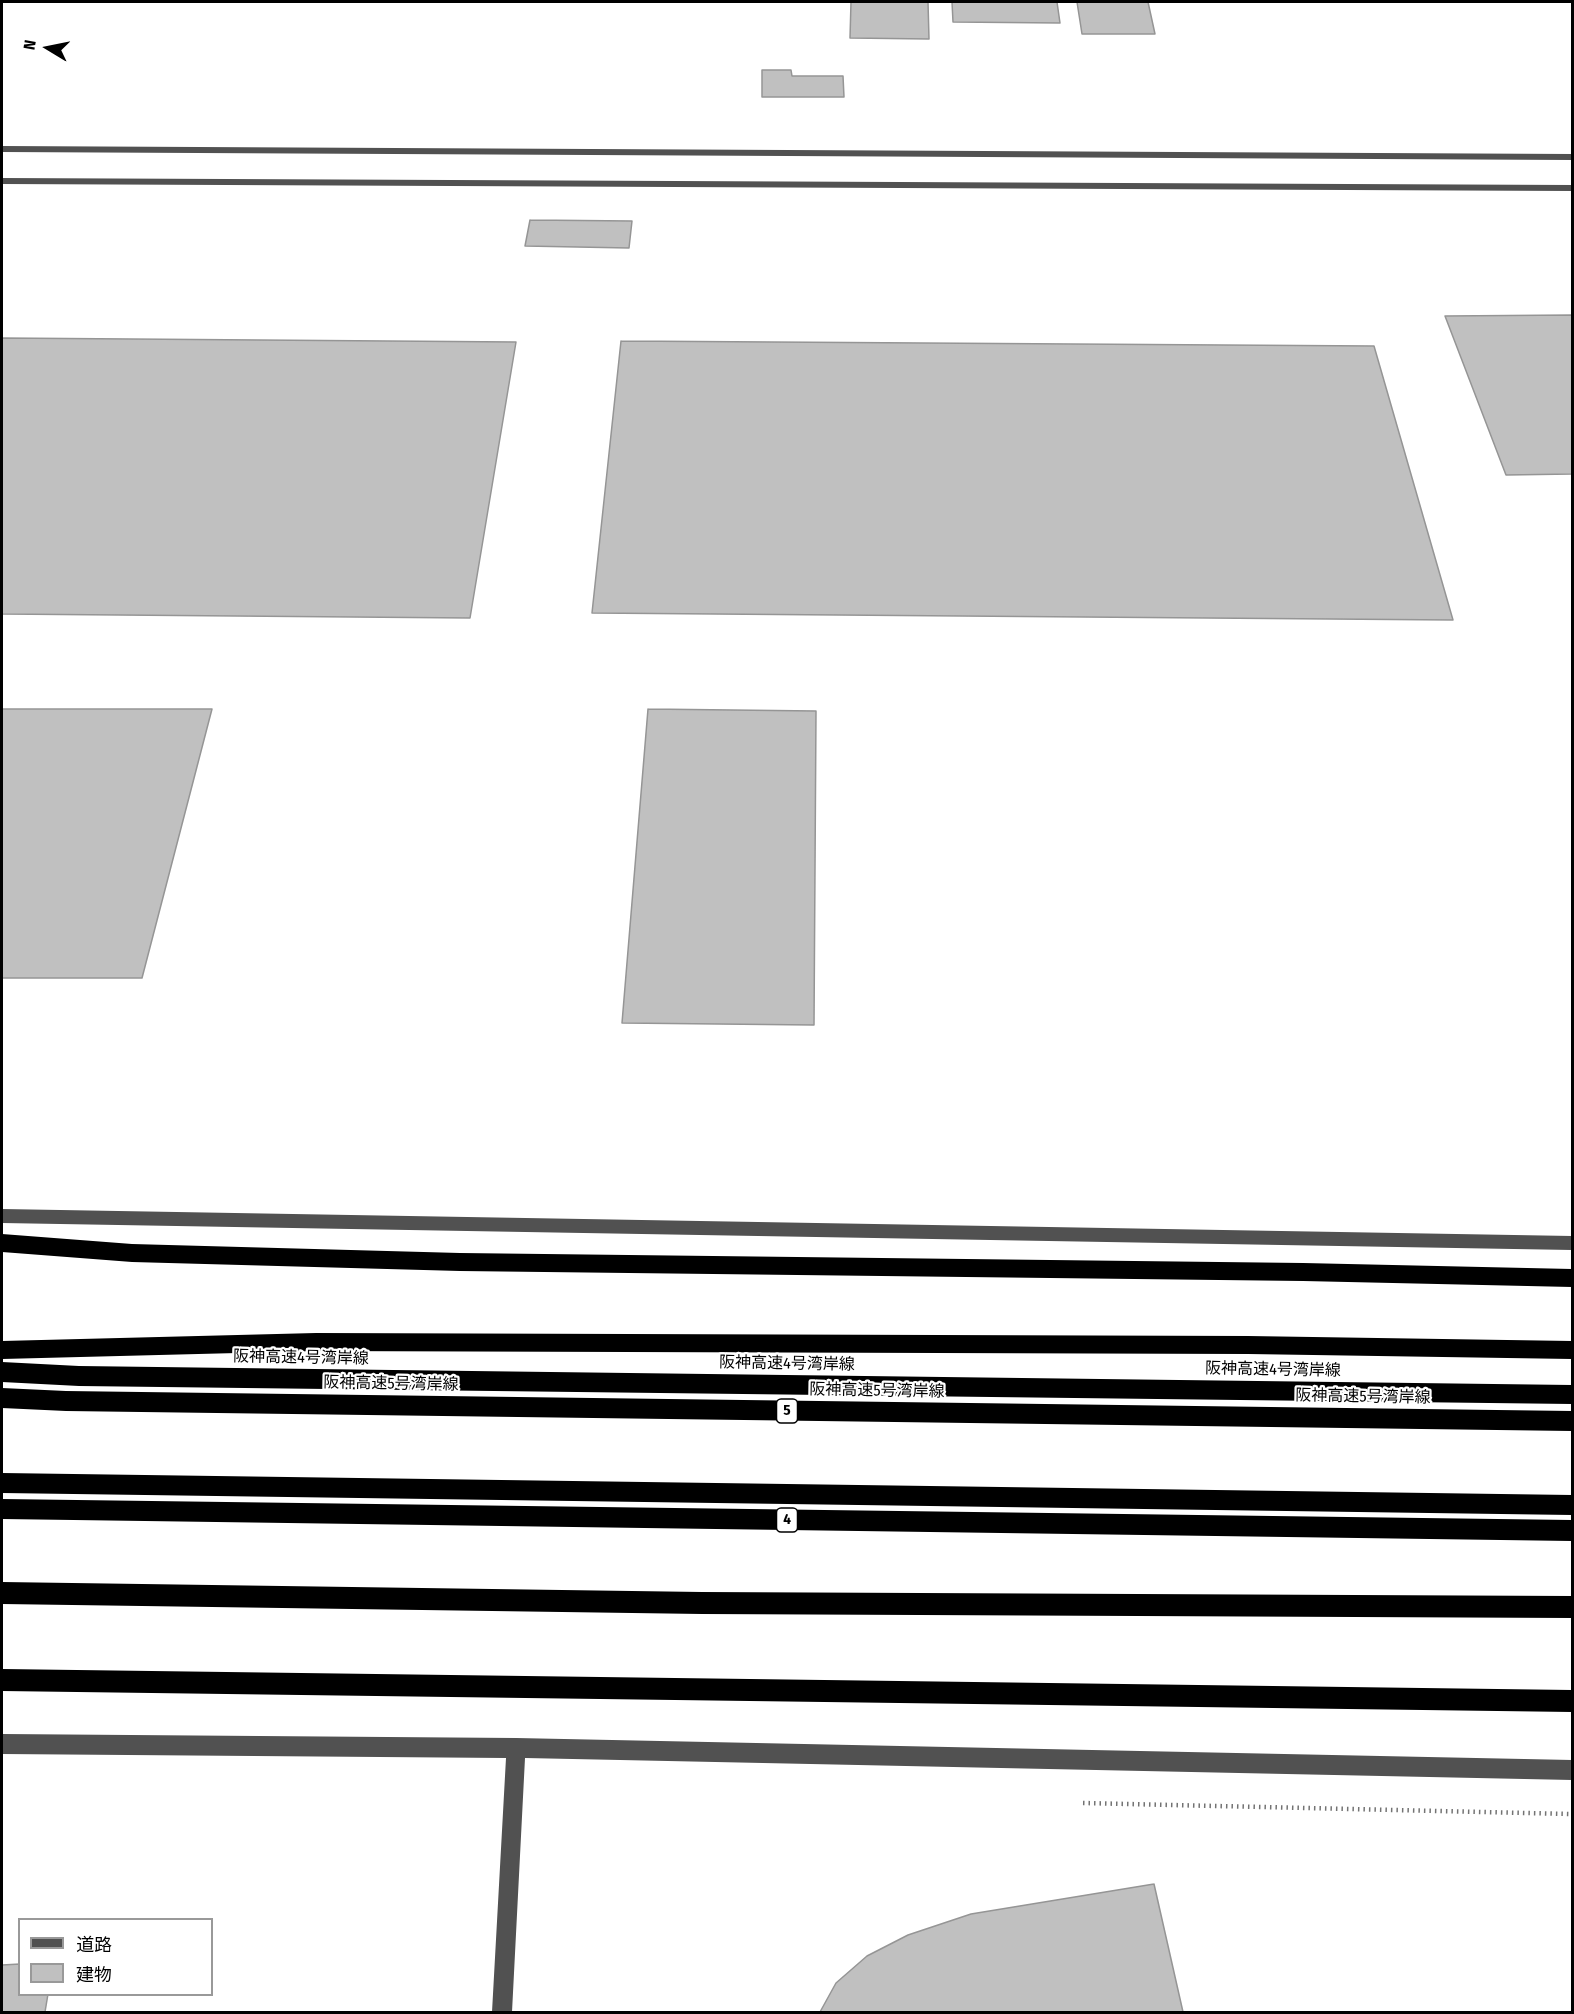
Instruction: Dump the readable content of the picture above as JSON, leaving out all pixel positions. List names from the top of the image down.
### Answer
{
  "streets": {
    "highway": [
      "阪神高速4号湾岸線",
      "阪神高速5号湾岸線",
      "5",
      "4"
    ]
  },
  "legend": ["道路", "建物"],
  "north": "left"
}
